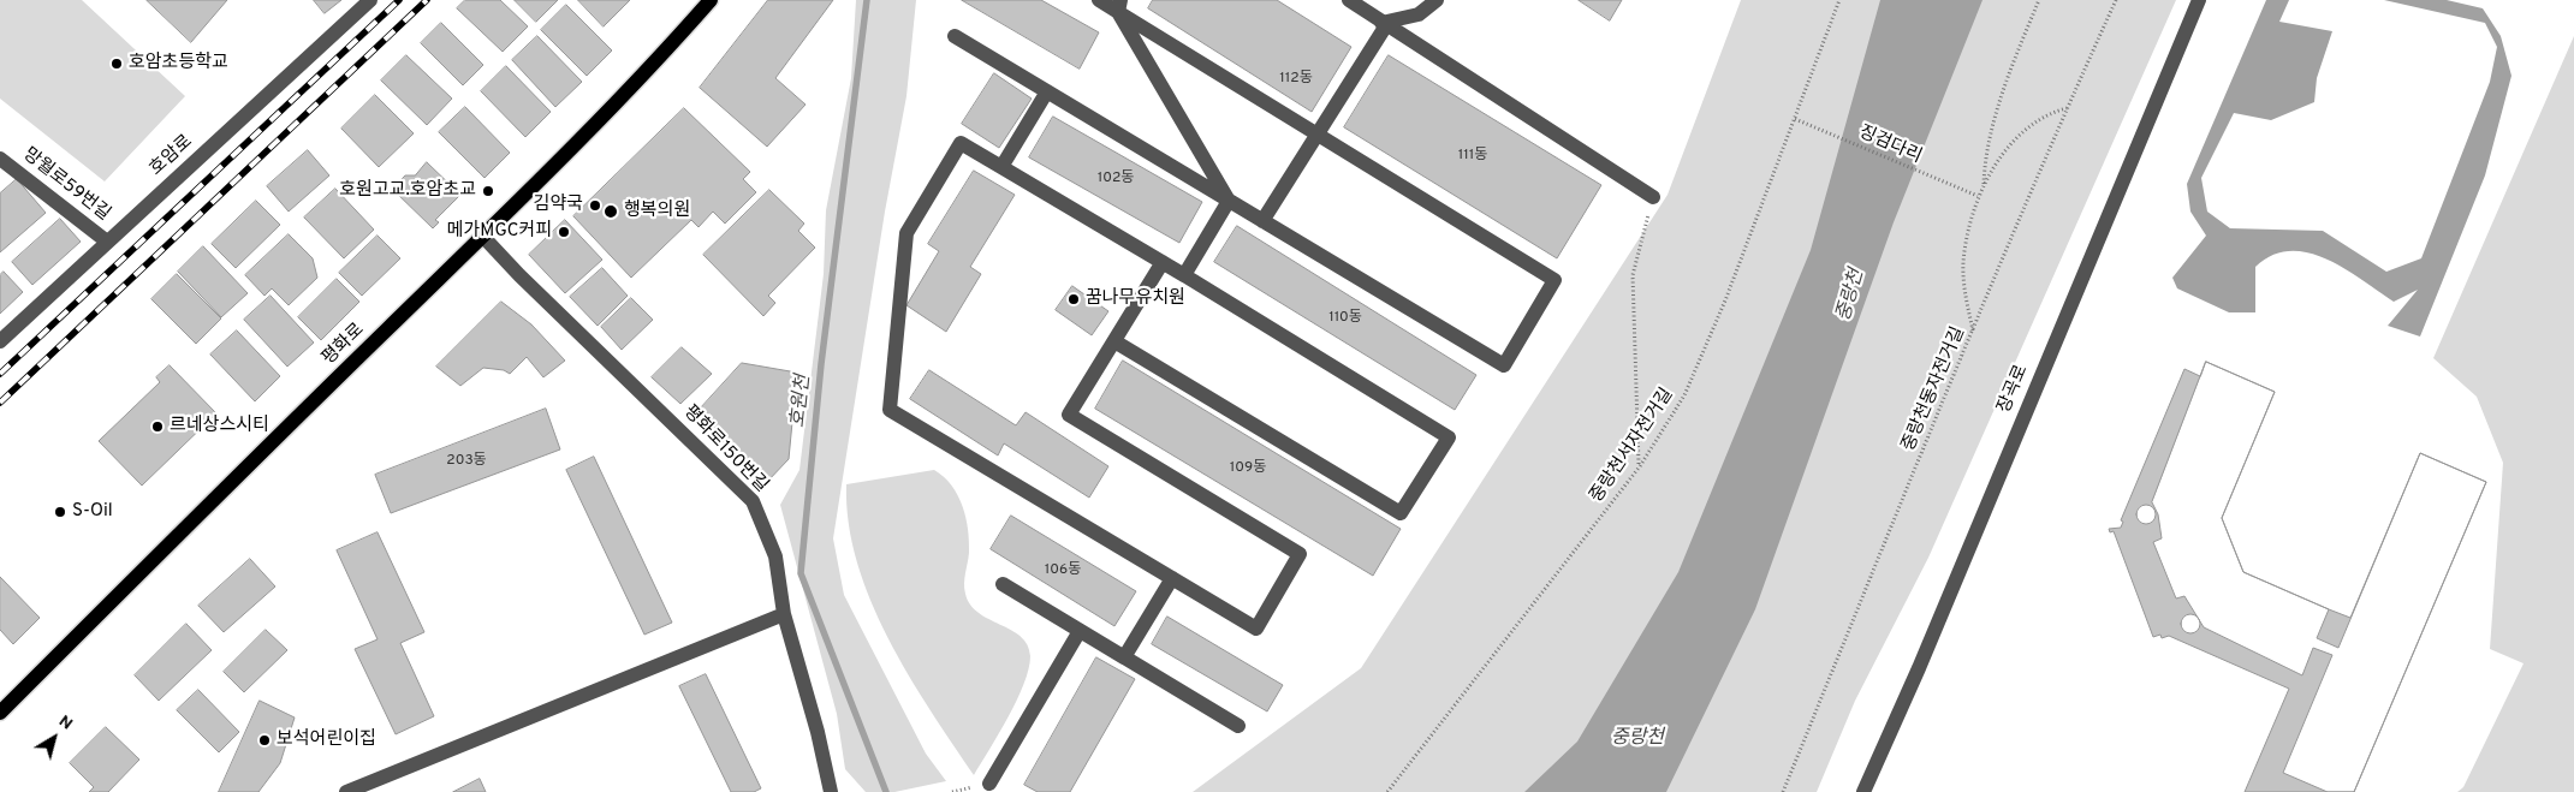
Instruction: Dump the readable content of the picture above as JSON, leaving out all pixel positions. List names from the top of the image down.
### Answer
{
  "streets": {
    "main road": ["평화로"],
    "street": [
      "호암로",
      "망월로59번길",
      "장곡로",
      "평화로150번길"
    ],
    "path": ["징검다리", "중랑천동자전거길", "중랑천서자전거길"]
  },
  "crossings": [
    ["징검다리", "중랑천서자전거길"],
    ["호암로", "망월로59번길"],
    ["평화로", "평화로150번길"]
  ],
  "water": ["중랑천", "호원천"],
  "places": [
    "호암초등학교",
    "호원고교.호암초교",
    "김약국",
    "행복의원",
    "메가MGC커피",
    "꿈나무유치원",
    "르네상스시티",
    "S-Oil",
    "보석어린이집"
  ],
  "house_numbers": [
    "112동",
    "111동",
    "102동",
    "110동",
    "203동",
    "109동",
    "106동"
  ],
  "north": "top right"
}
